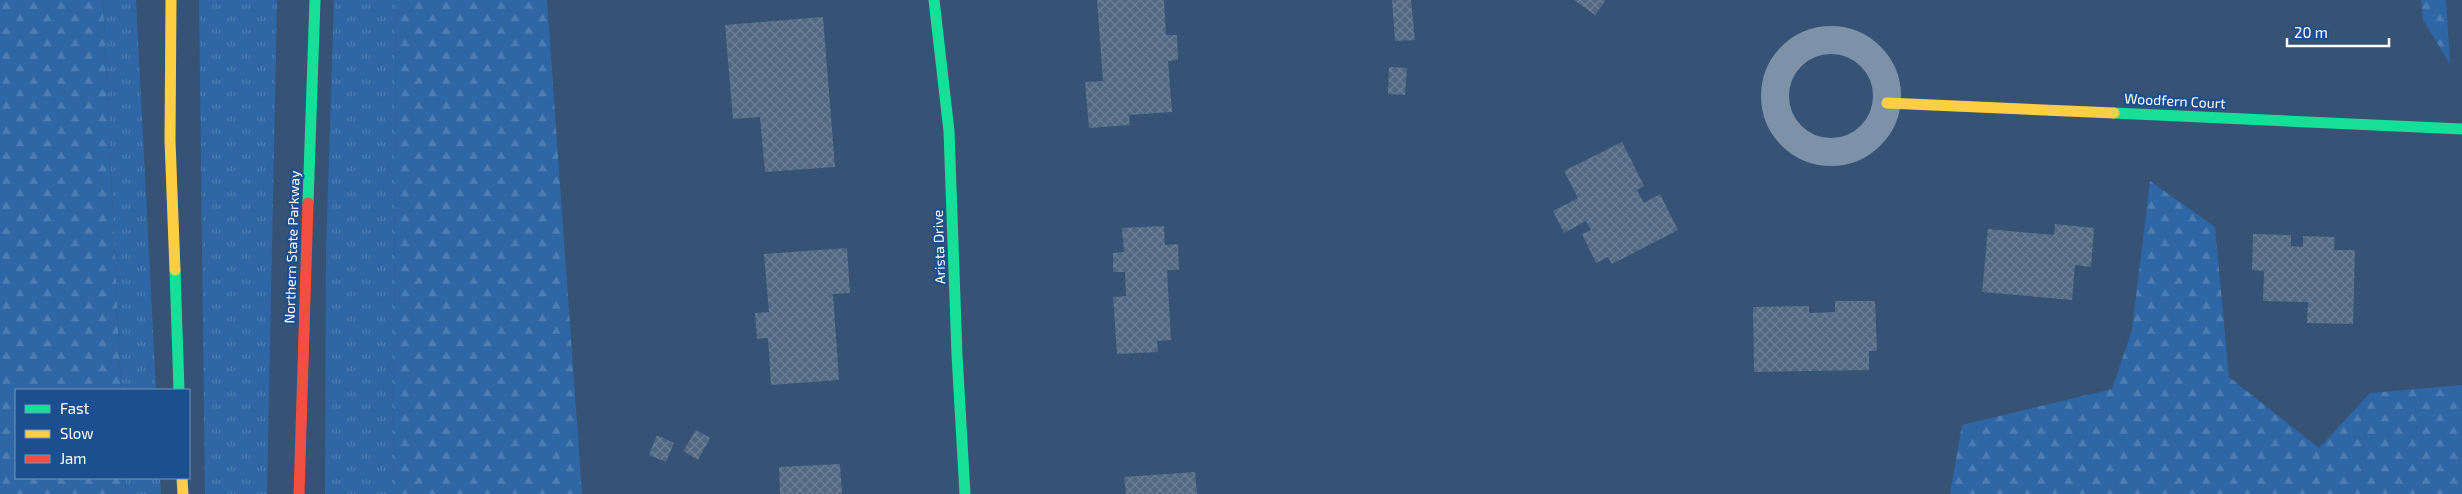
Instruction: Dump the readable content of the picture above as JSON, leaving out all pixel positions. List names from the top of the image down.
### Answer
{
  "streets": {
    "main road": ["Woodfern Court", "Northern State Parkway", "Arista Drive"]
  },
  "legend": ["Fast", "Slow", "Jam"],
  "scale_bar": "20 m"
}
